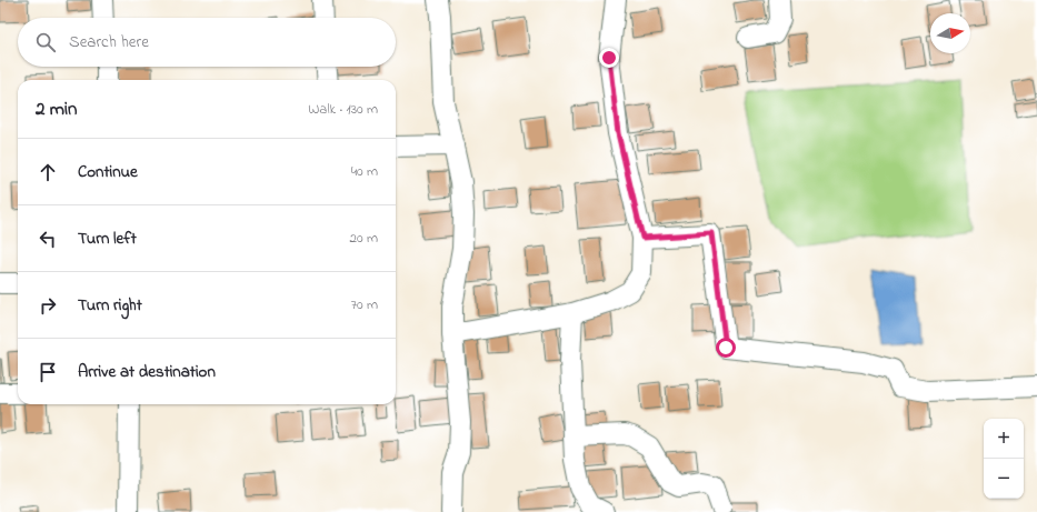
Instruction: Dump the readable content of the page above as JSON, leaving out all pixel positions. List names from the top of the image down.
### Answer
{
  "north": "right",
  "page": {
    "search": "Search here",
    "heading": ["2 min", "Walk · 130 m"],
    "list": [
      ["Continue", "40 m"],
      ["Turn left", "20 m"],
      ["Turn right", "70 m"],
      "Arrive at destination"
    ],
    "map_buttons": ["+", "−"]
  }
}
